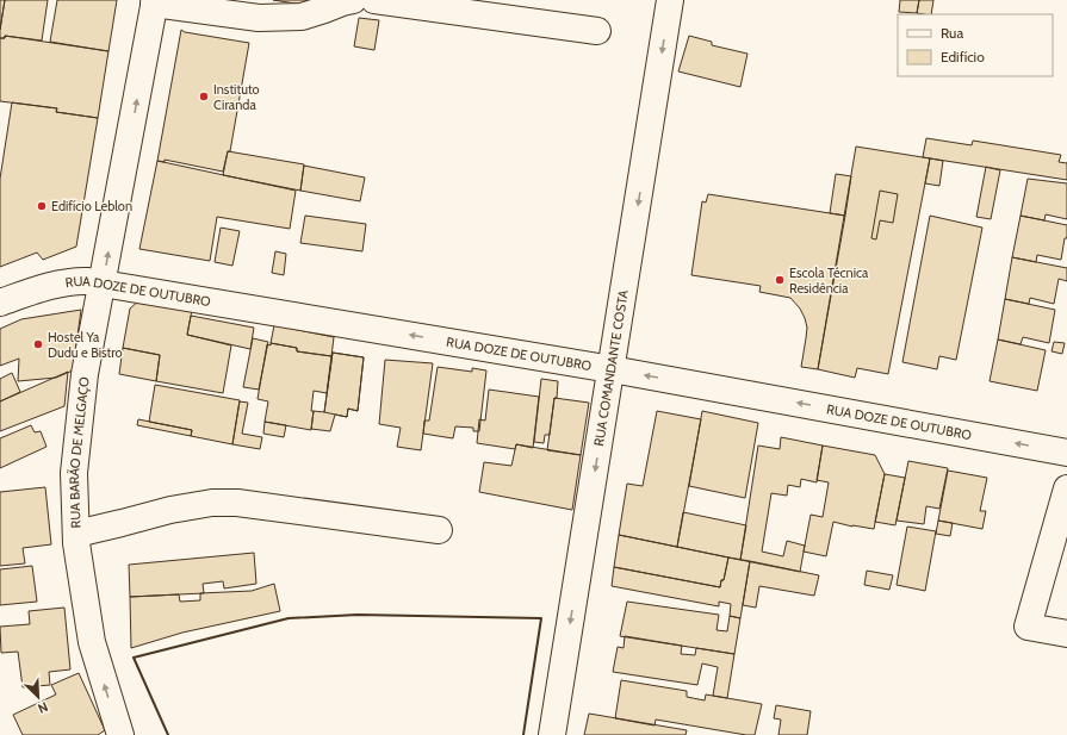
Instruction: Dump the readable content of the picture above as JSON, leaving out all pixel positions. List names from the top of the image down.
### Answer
{
  "streets": {
    "street": ["RUA DOZE DE OUTUBRO", "RUA COMANDANTE COSTA", "RUA BARÃO DE MELGAÇO"]
  },
  "crossings": [
    ["RUA DOZE DE OUTUBRO", "RUA COMANDANTE COSTA"],
    ["RUA DOZE DE OUTUBRO", "RUA BARÃO DE MELGAÇO"]
  ],
  "one_way": ["RUA COMANDANTE COSTA", "RUA BARÃO DE MELGAÇO"],
  "places": [
    "Instituto Ciranda",
    "Edifício Leblon",
    "Escola Técnica Residência",
    "Hostel Ya Dudu e Bistro"
  ],
  "legend": ["Rua", "Edifício"],
  "north": "bottom right"
}
